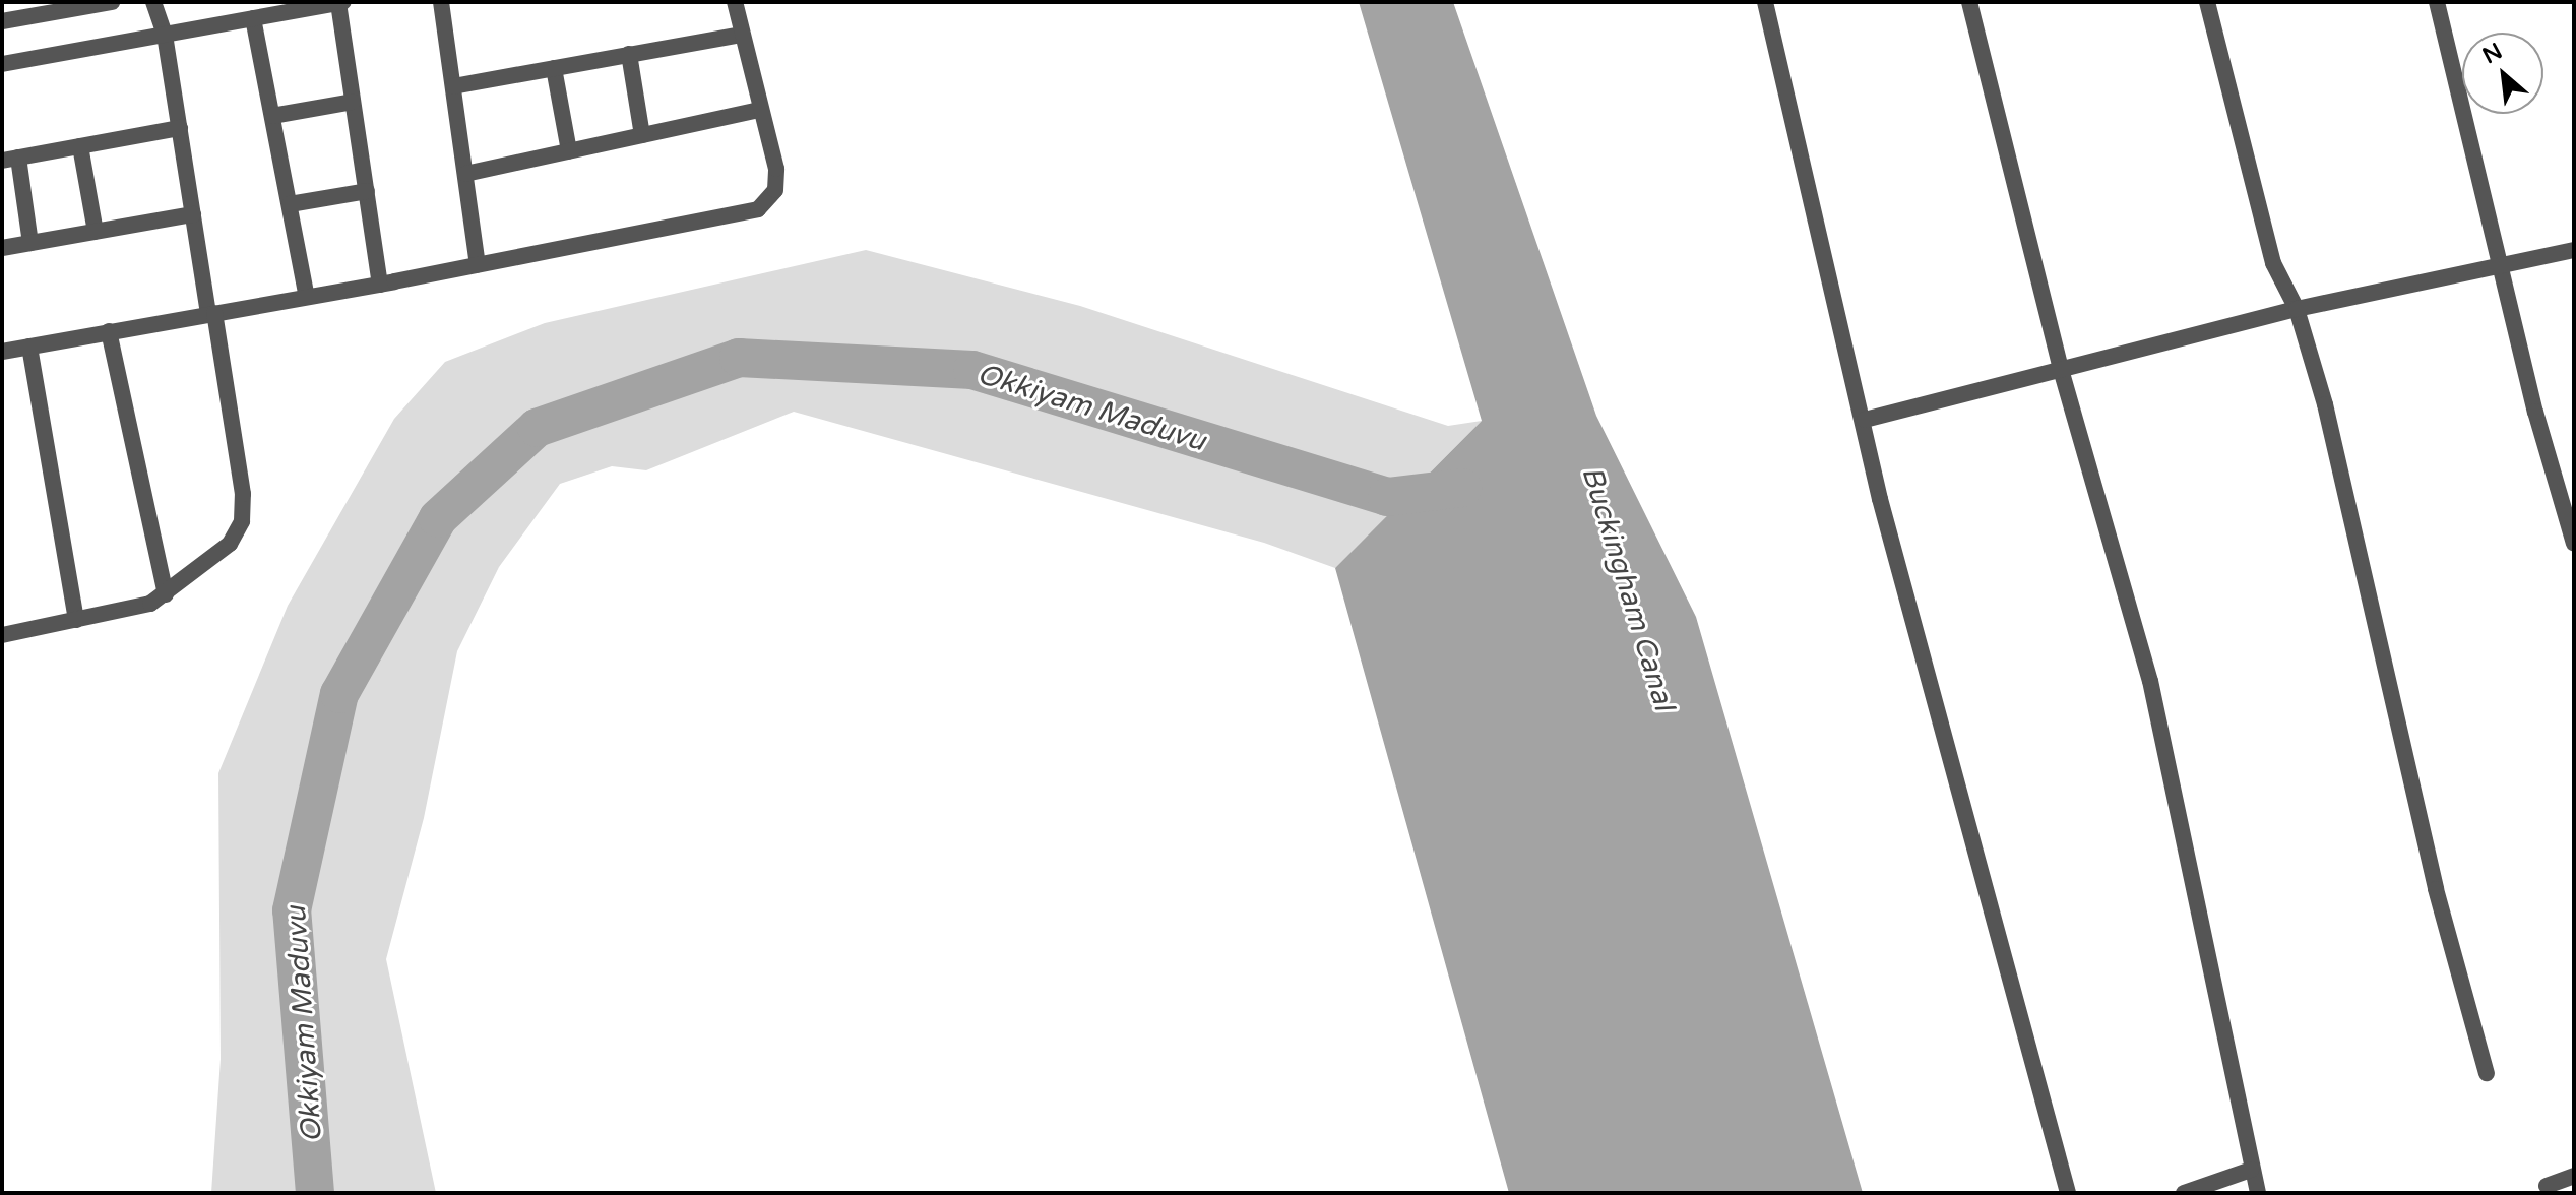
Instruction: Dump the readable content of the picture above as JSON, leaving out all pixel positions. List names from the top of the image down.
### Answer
{
  "water": ["Okkiyam Maduvu", "Buckingham Canal"],
  "north": "top left"
}
